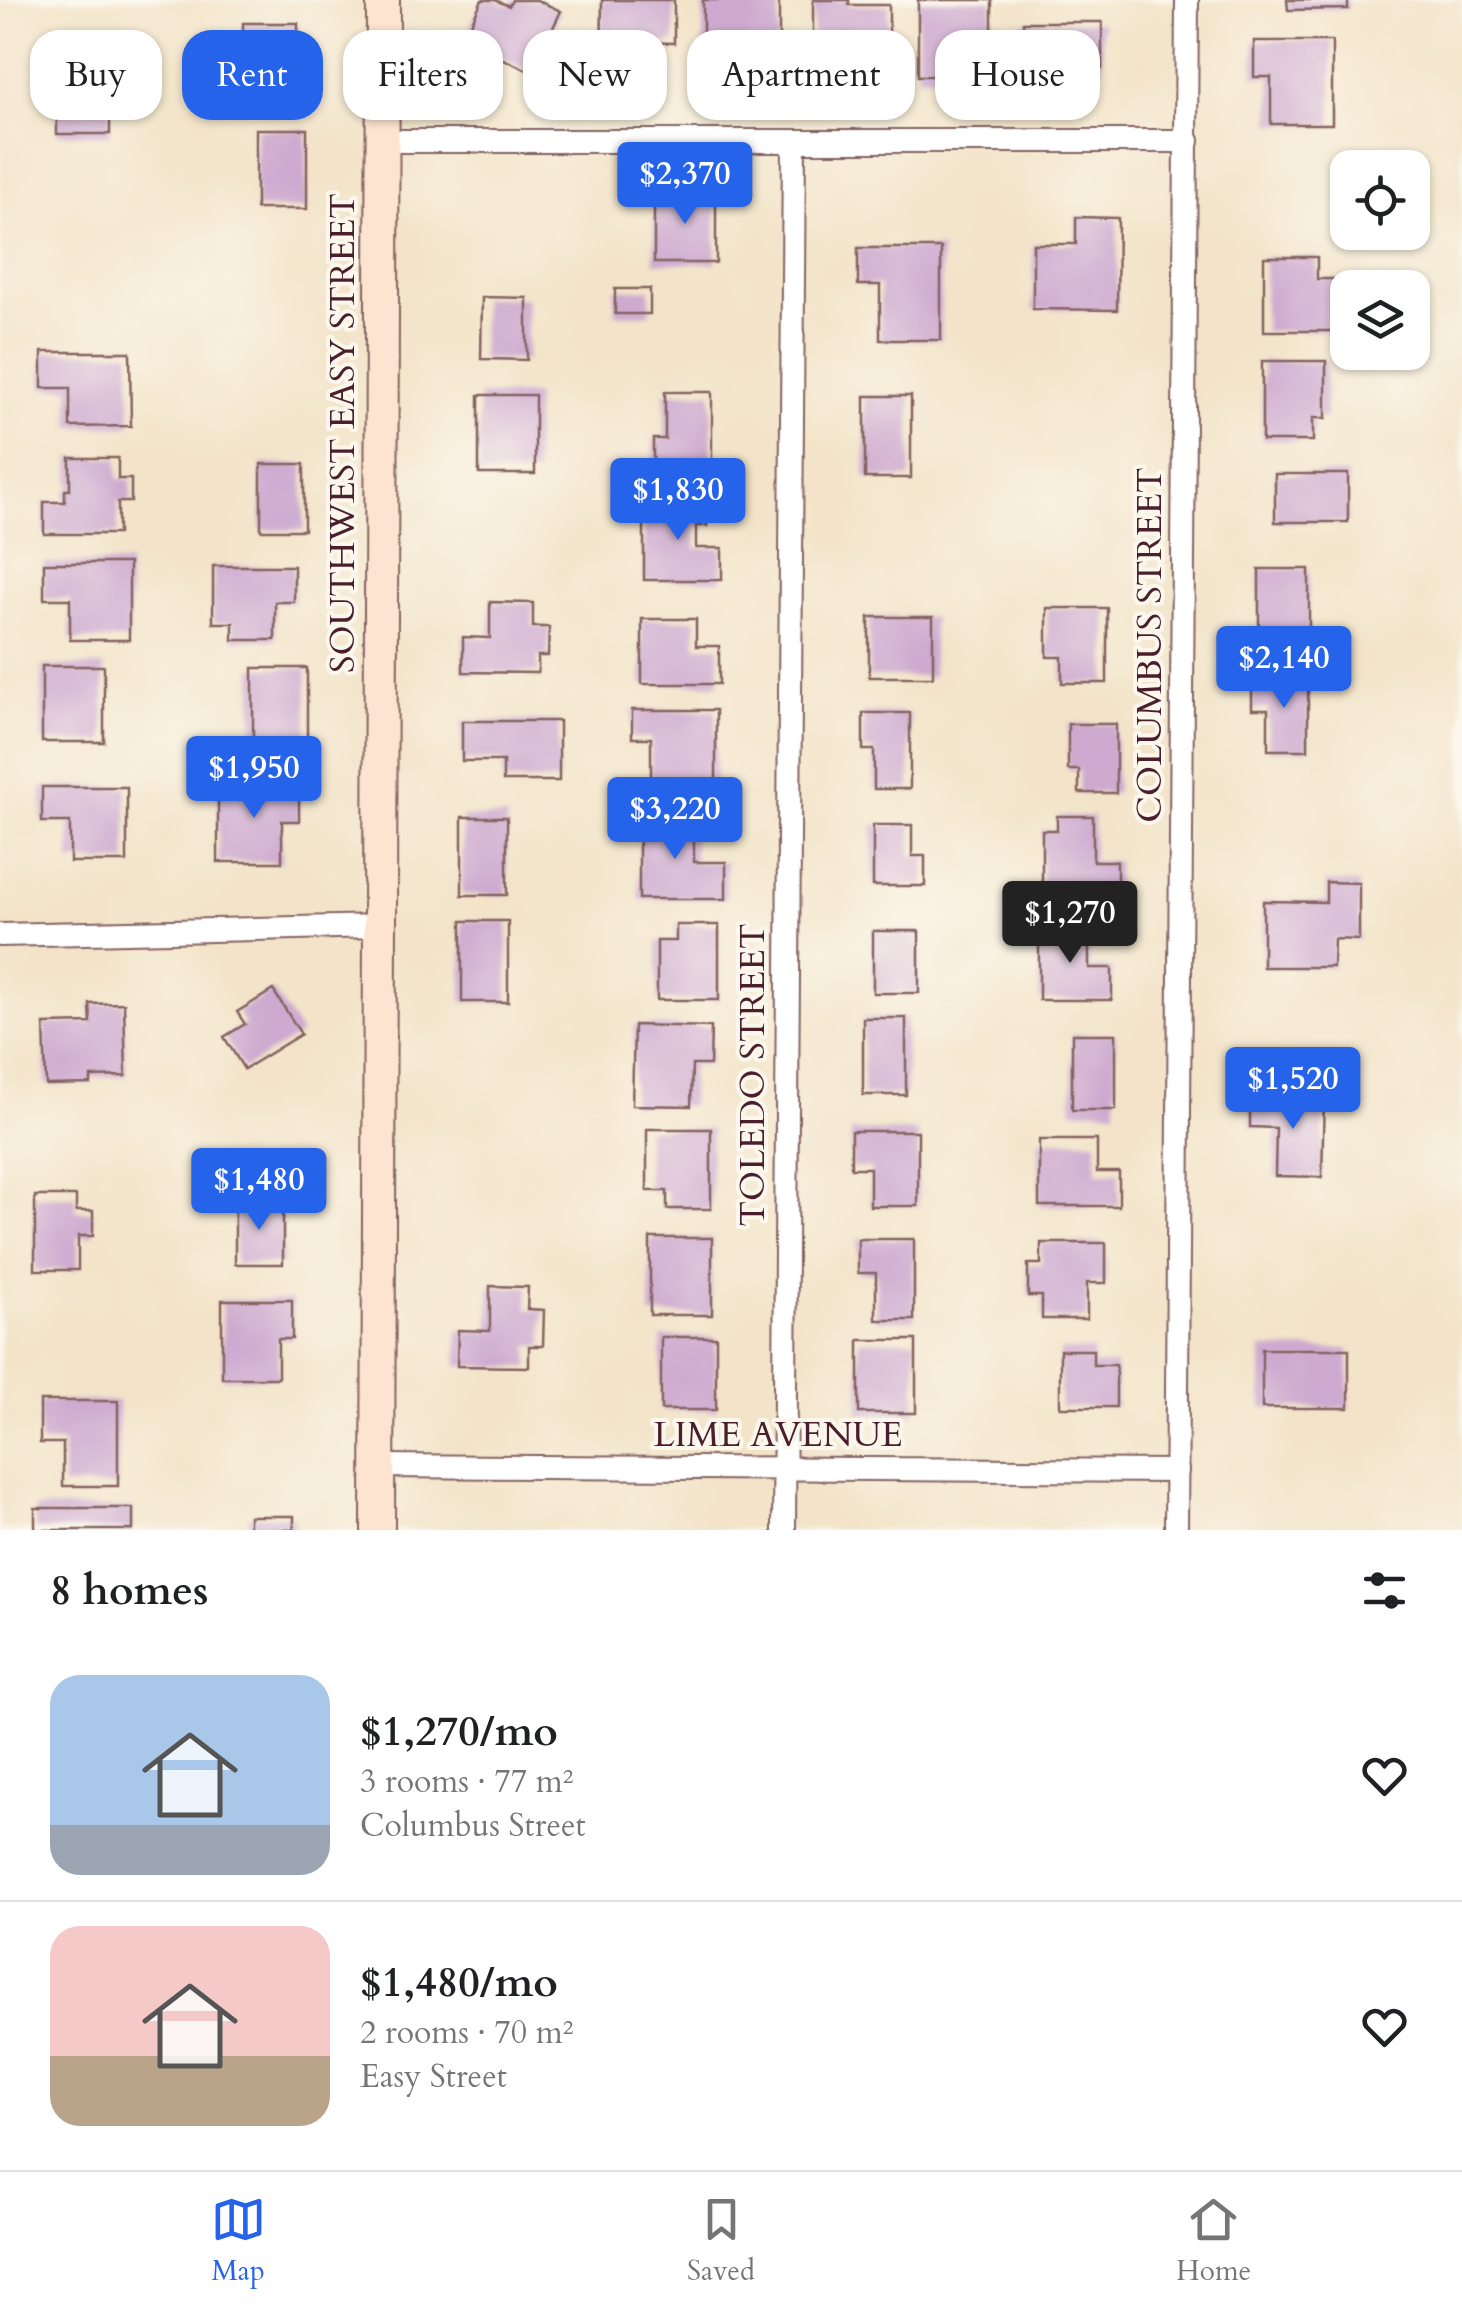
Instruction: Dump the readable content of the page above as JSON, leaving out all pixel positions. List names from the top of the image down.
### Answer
{
  "streets": {
    "street": [
      "SOUTHWEST EASY STREET",
      "COLUMBUS STREET",
      "TOLEDO STREET",
      "LIME AVENUE"
    ]
  },
  "crossings": [
    ["SOUTHWEST EASY STREET", "LIME AVENUE"],
    ["COLUMBUS STREET", "LIME AVENUE"],
    ["TOLEDO STREET", "LIME AVENUE"]
  ],
  "page": {
    "chip": [
      "Buy",
      "Rent",
      "Filters",
      "New",
      "Apartment",
      "House"
    ],
    "price": [
      "$2,370",
      "$1,830",
      "$2,140",
      "$1,950",
      "$3,220",
      "$1,270",
      "$1,520",
      "$1,480"
    ],
    "heading": "8 homes",
    "list": [
      {
        "name": "$1,270/mo",
        "note": "3 rooms · 77 m² · Columbus Street"
      },
      {
        "name": "$1,480/mo",
        "note": "2 rooms · 70 m² · Easy Street"
      }
    ],
    "tabs": ["Map", "Saved", "Home"]
  }
}
